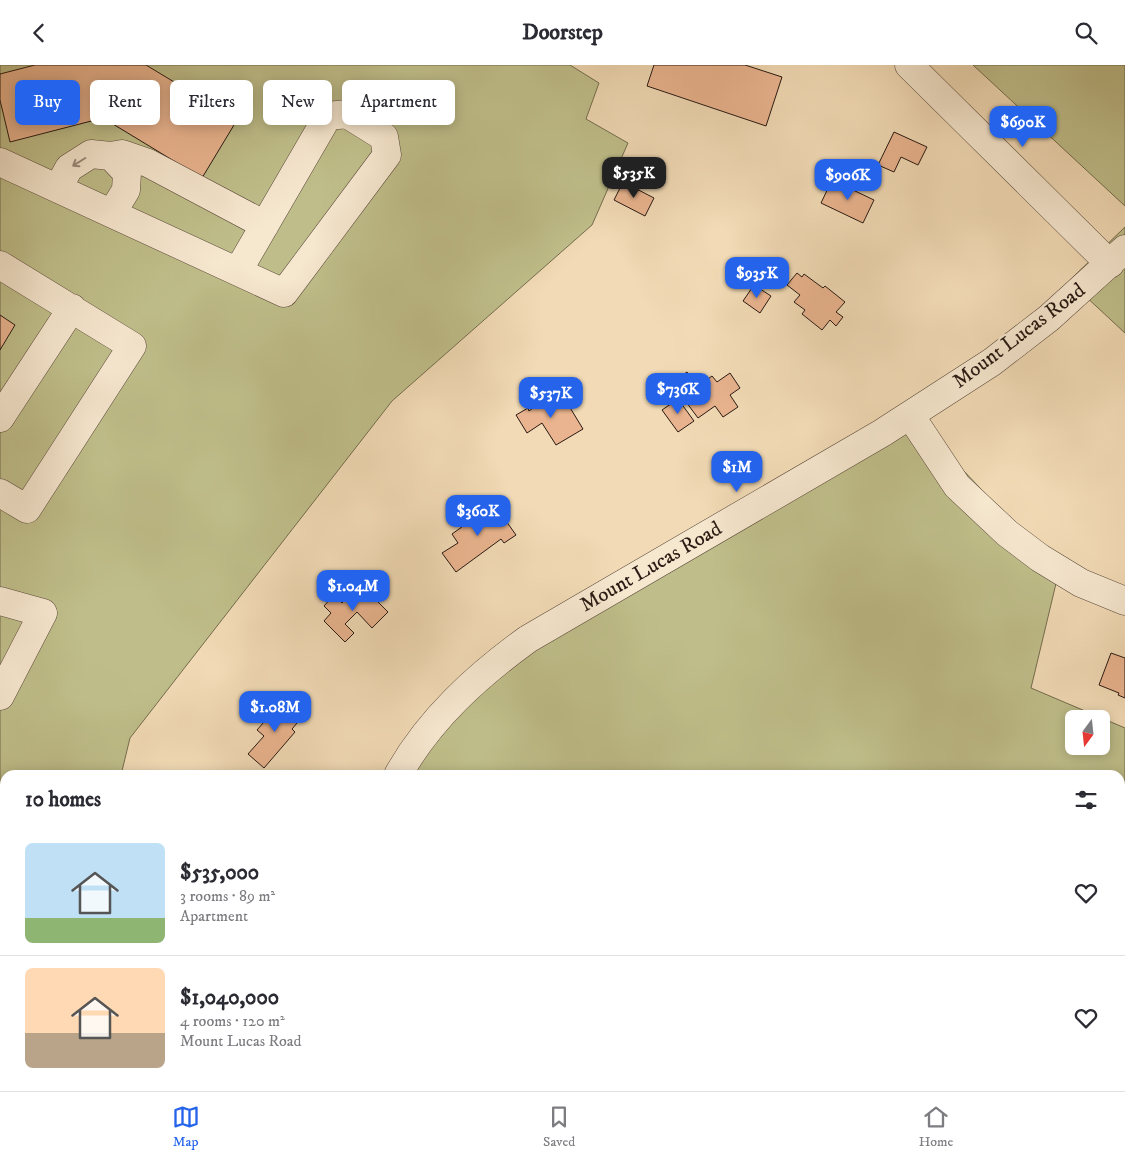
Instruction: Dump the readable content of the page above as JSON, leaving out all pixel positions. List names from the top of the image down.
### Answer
{
  "streets": {
    "street": ["Mount Lucas Road"]
  },
  "north": "bottom",
  "page": {
    "header": "Doorstep",
    "chip": [
      "Buy",
      "Rent",
      "Filters",
      "New",
      "Apartment"
    ],
    "price": [
      "$690K",
      "$535K",
      "$906K",
      "$935K",
      "$736K",
      "$537K",
      "$1M",
      "$360K",
      "$1.04M",
      "$1.08M"
    ],
    "heading": "10 homes",
    "list": [
      {
        "name": "$535,000",
        "note": "3 rooms · 89 m² · Apartment"
      },
      {
        "name": "$1,040,000",
        "note": "4 rooms · 120 m² · Mount Lucas Road"
      }
    ],
    "tabs": ["Map", "Saved", "Home"]
  }
}
